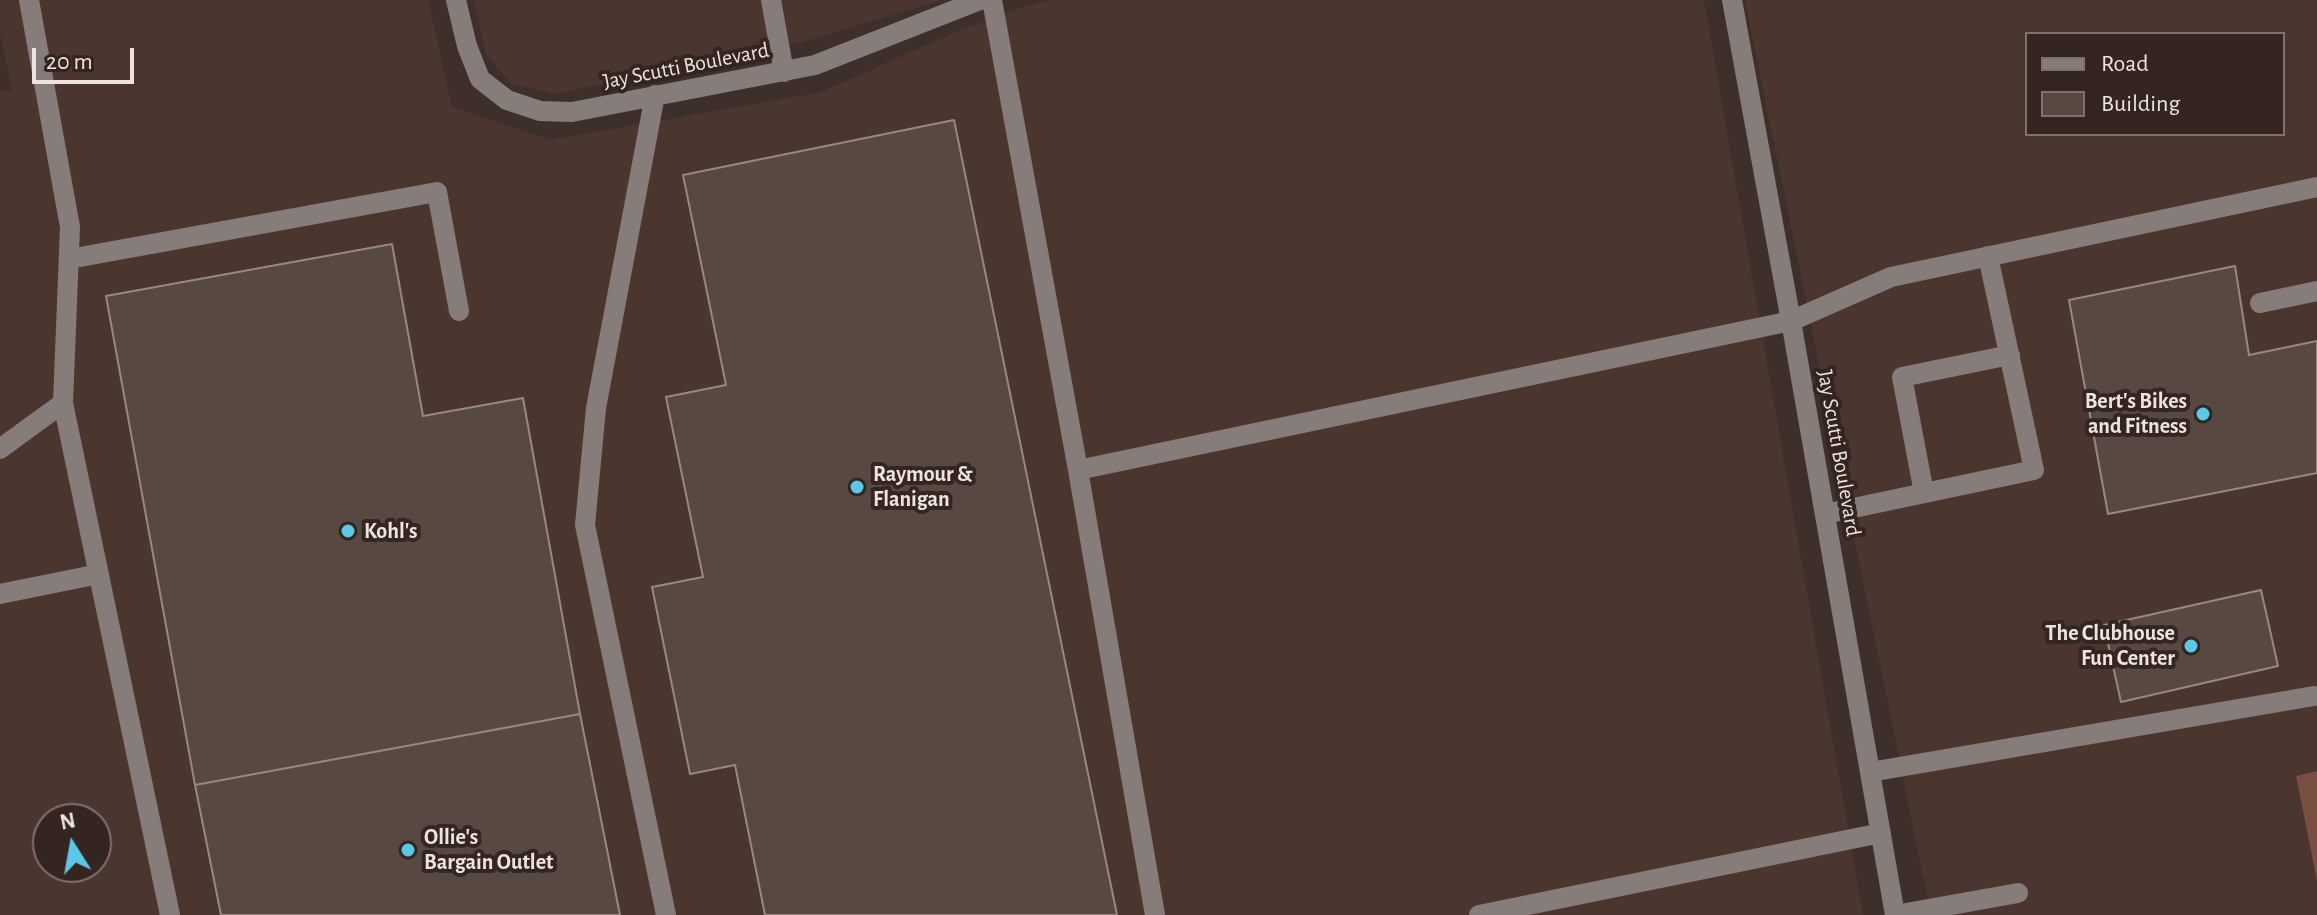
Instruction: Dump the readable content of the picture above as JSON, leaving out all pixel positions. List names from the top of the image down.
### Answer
{
  "streets": {
    "street": ["Jay Scutti Boulevard"]
  },
  "places": [
    "Bert's Bikes and Fitness",
    "Raymour & Flanigan",
    "Kohl's",
    "The Clubhouse Fun Center",
    "Ollie's Bargain Outlet"
  ],
  "legend": ["Road", "Building"],
  "scale_bar": "20 m",
  "north": "top"
}
